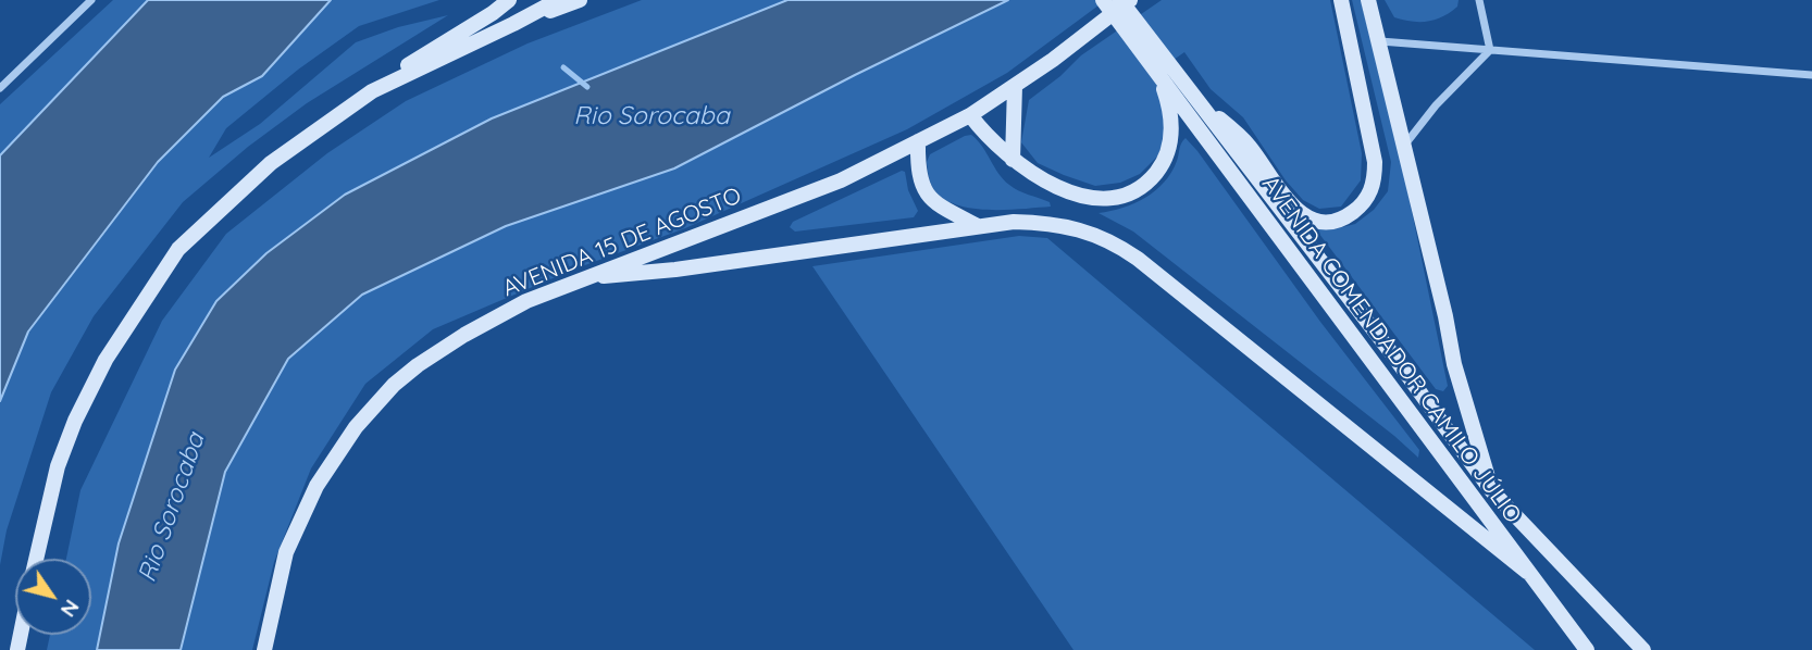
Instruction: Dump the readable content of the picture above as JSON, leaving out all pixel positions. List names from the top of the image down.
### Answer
{
  "streets": {
    "main road": ["AVENIDA 15 DE AGOSTO", "AVENIDA COMENDADOR CAMILO JÚLIO"]
  },
  "water": ["Rio Sorocaba"],
  "north": "bottom right"
}
